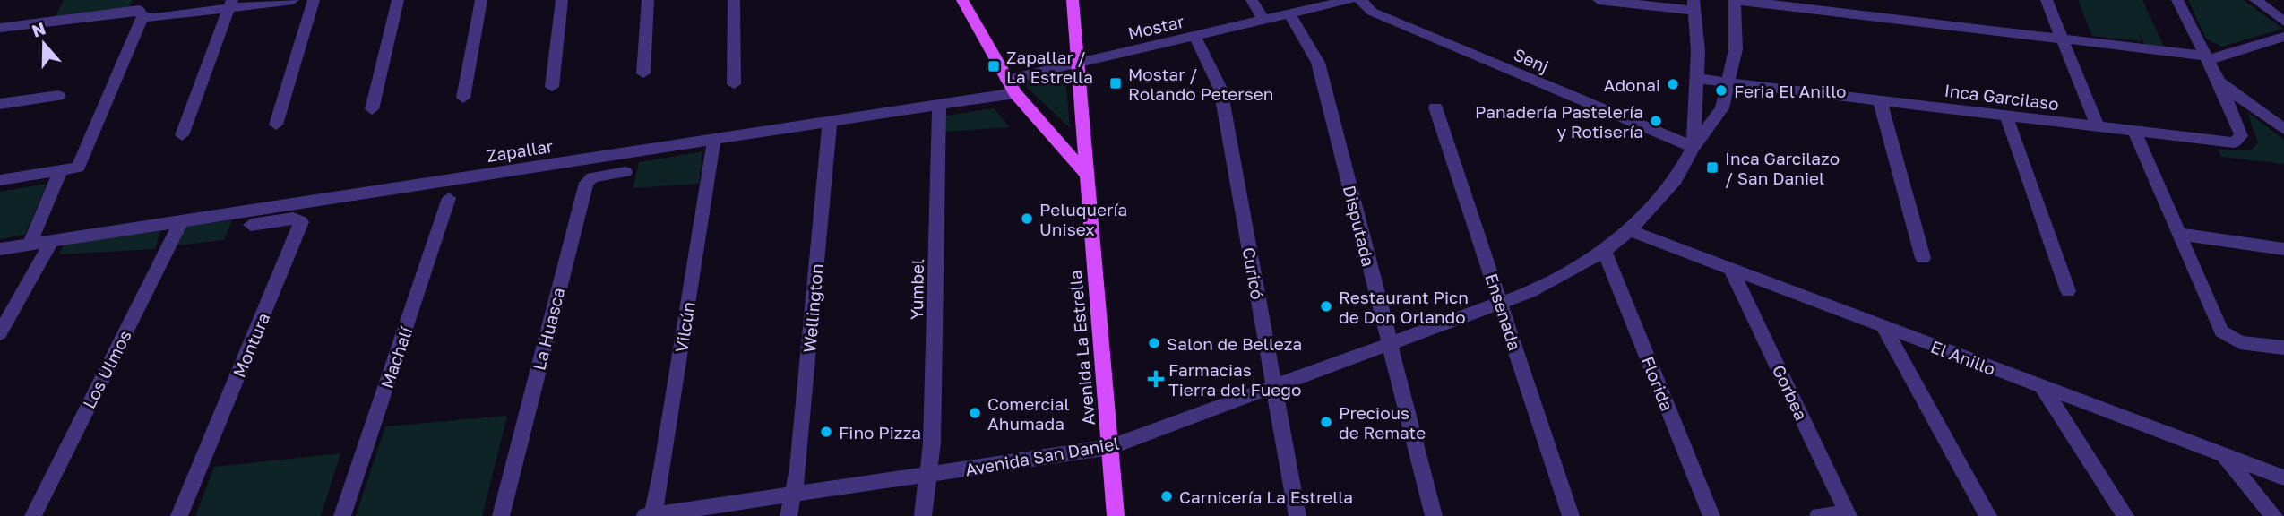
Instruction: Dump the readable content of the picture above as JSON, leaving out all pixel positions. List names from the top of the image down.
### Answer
{
  "streets": {
    "main road": ["Avenida La Estrella"],
    "street": [
      "Mostar",
      "Senj",
      "Inca Garcilaso",
      "Zapallar",
      "Disputada",
      "Curicó",
      "Yumbel",
      "Wellington",
      "Ensenada",
      "Vilcún",
      "La Huasca",
      "Montura",
      "Machalí",
      "El Anillo",
      "Los Ulmos",
      "Florida",
      "Gorbea",
      "Avenida San Daniel"
    ]
  },
  "crossings": [
    ["Mostar", "Disputada"],
    ["Mostar", "Curicó"],
    ["Mostar", "Avenida La Estrella"],
    ["Senj", "Avenida San Daniel"],
    ["Inca Garcilaso", "Avenida San Daniel"],
    ["Zapallar", "Yumbel"],
    ["Zapallar", "Wellington"],
    ["Zapallar", "Vilcún"],
    ["Zapallar", "Los Ulmos"],
    ["Disputada", "Avenida San Daniel"],
    ["Curicó", "Avenida San Daniel"],
    ["Yumbel", "Avenida San Daniel"],
    ["Wellington", "Avenida San Daniel"],
    ["Ensenada", "Avenida San Daniel"],
    ["Vilcún", "Avenida San Daniel"],
    ["Avenida La Estrella", "Avenida San Daniel"],
    ["El Anillo", "Gorbea"],
    ["El Anillo", "Avenida San Daniel"],
    ["Florida", "Avenida San Daniel"]
  ],
  "places": {
    "transit": ["Zapallar / La Estrella", "Mostar / Rolando Petersen", "Inca Garcilazo / San Daniel"],
    "other": [
      "Adonai",
      "Feria El Anillo",
      "Panadería Pastelería y Rotisería",
      "Peluquería Unisex",
      "Restaurant Picn de Don Orlando",
      "Salon de Belleza",
      "Comercial Ahumada",
      "Precious de Remate",
      "Fino Pizza",
      "Carnicería La Estrella"
    ],
    "health": ["Farmacias Tierra del Fuego"]
  },
  "north": "top"
}
